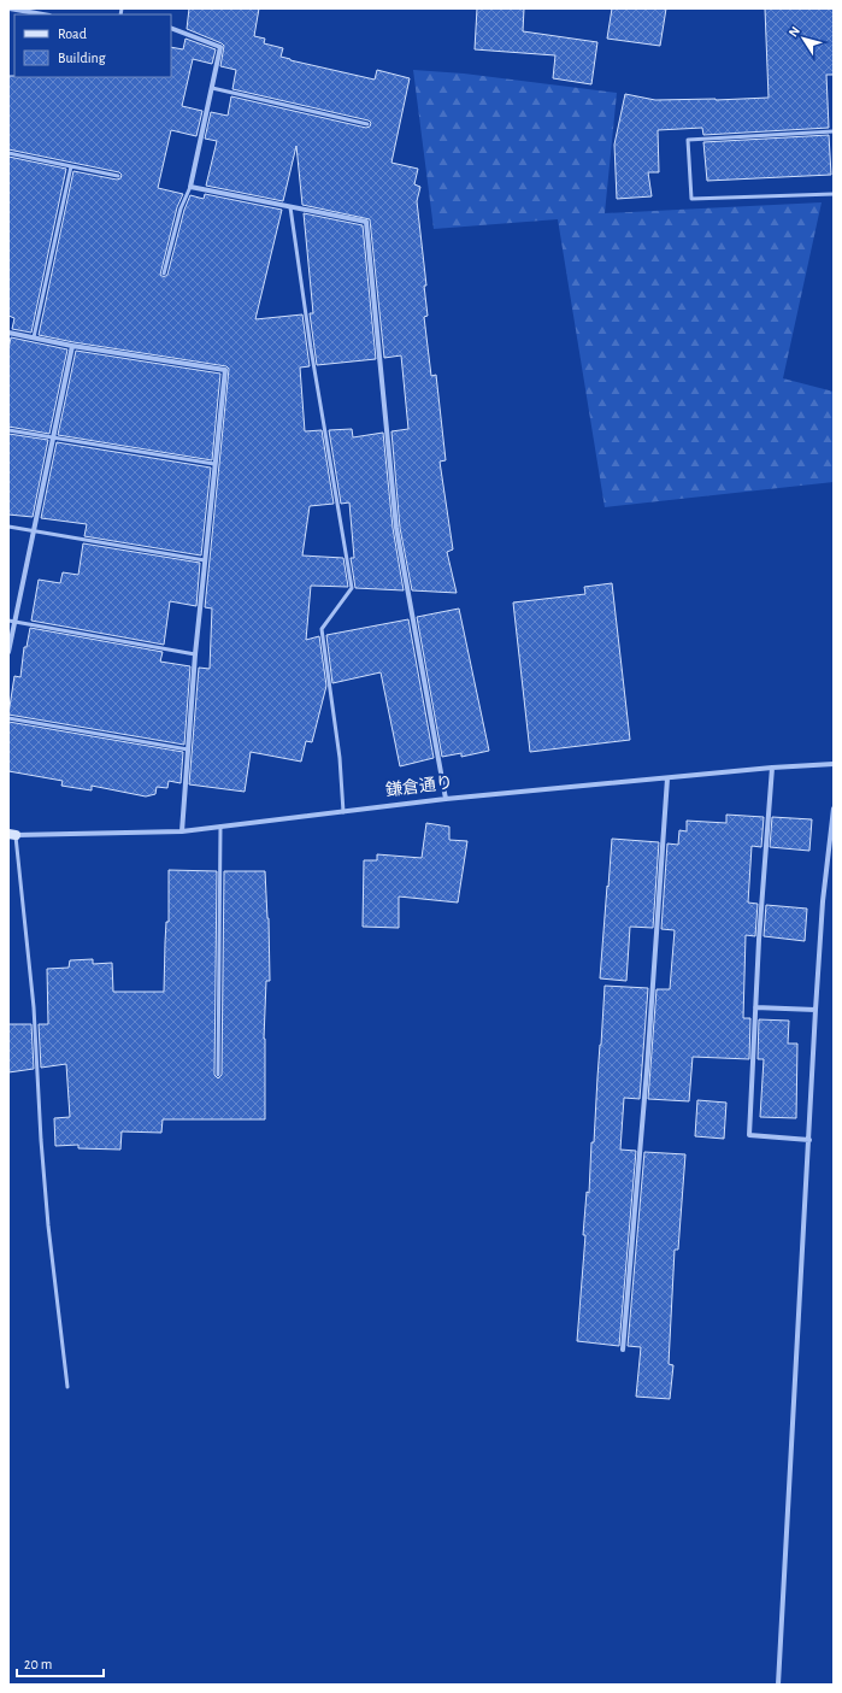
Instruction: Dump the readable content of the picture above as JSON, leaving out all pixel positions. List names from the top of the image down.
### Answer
{
  "streets": {
    "street": ["鎌倉通り"]
  },
  "legend": ["Road", "Building"],
  "scale_bar": "20 m",
  "north": "top left"
}
